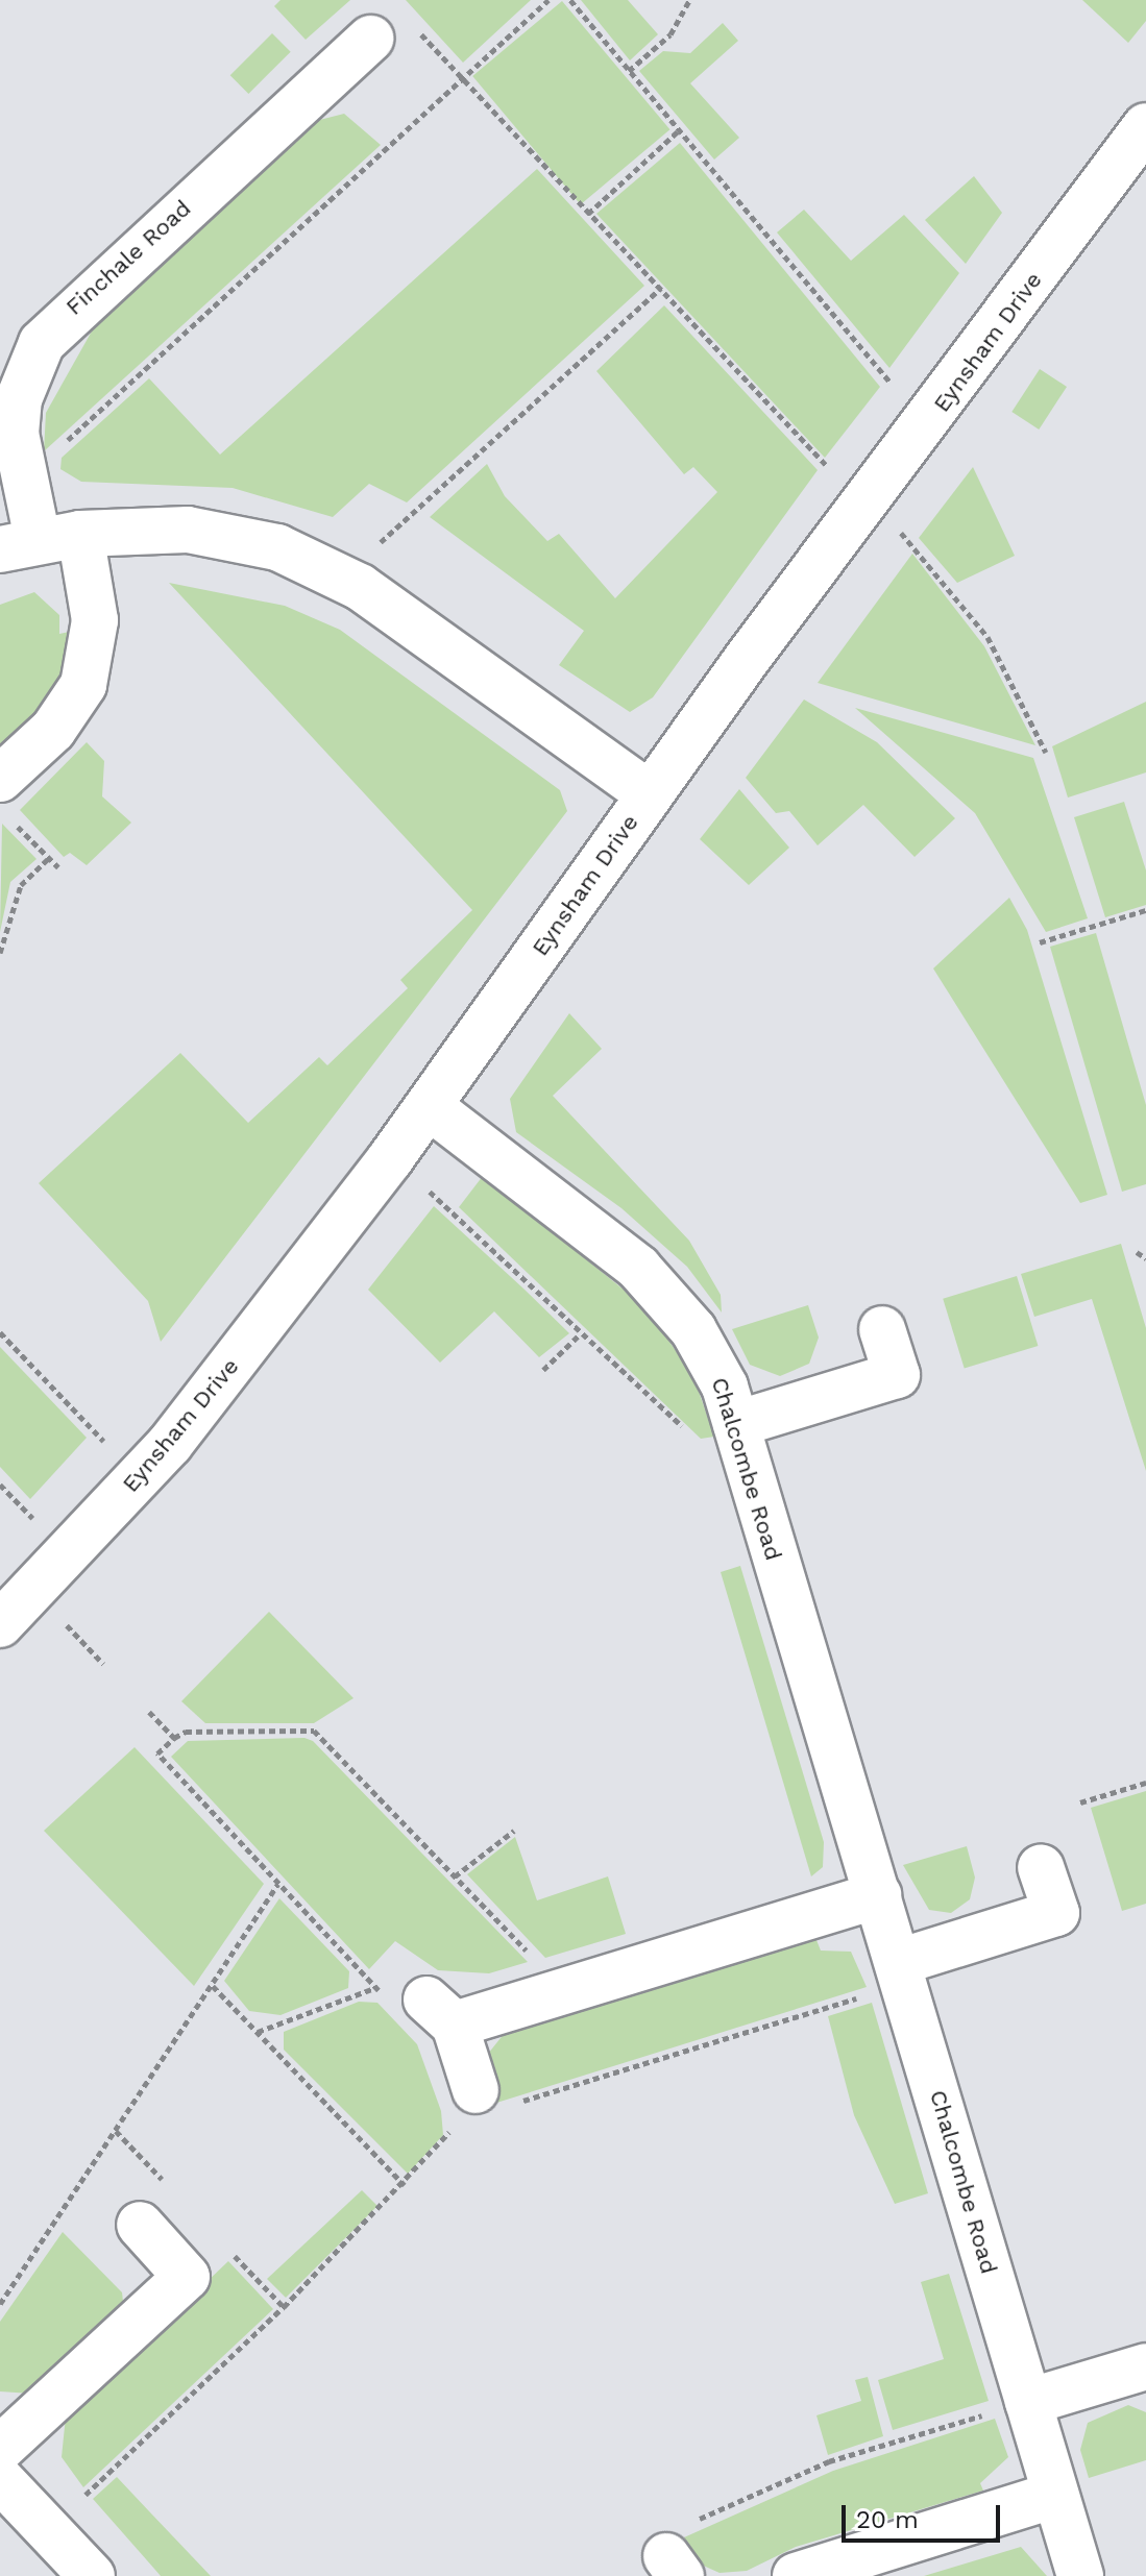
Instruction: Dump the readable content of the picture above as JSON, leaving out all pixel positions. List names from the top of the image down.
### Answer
{
  "streets": {
    "street": ["Finchale Road", "Eynsham Drive", "Chalcombe Road"]
  },
  "crossings": [
    ["Eynsham Drive", "Chalcombe Road"]
  ],
  "scale_bar": "20 m"
}
